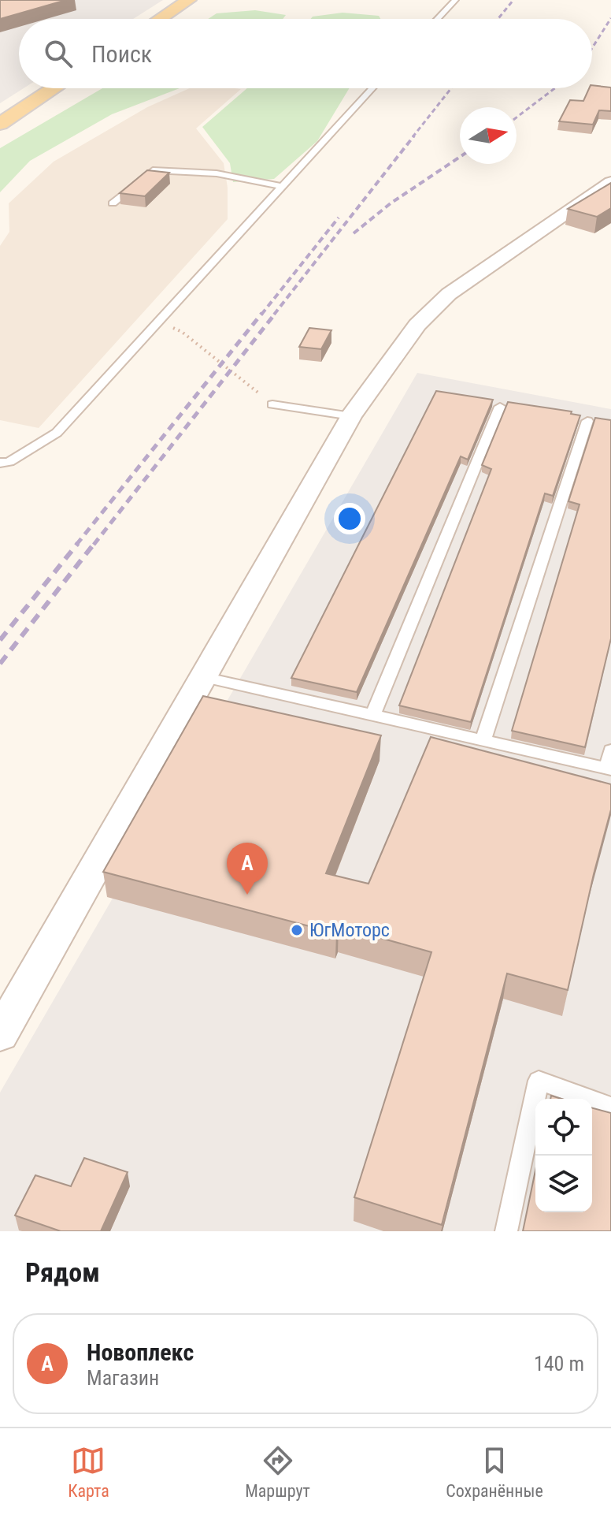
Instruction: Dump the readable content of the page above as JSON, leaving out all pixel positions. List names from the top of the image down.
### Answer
{
  "places": ["ЮгМоторс"],
  "north": "right",
  "page": {
    "search": "Поиск",
    "pins": "A",
    "heading": "Рядом",
    "list": [
      {
        "mark": "A",
        "name": "Новоплекс",
        "note": "Магазин",
        "value": "140 m"
      }
    ],
    "nav": ["Карта", "Маршрут", "Сохранённые"]
  }
}
